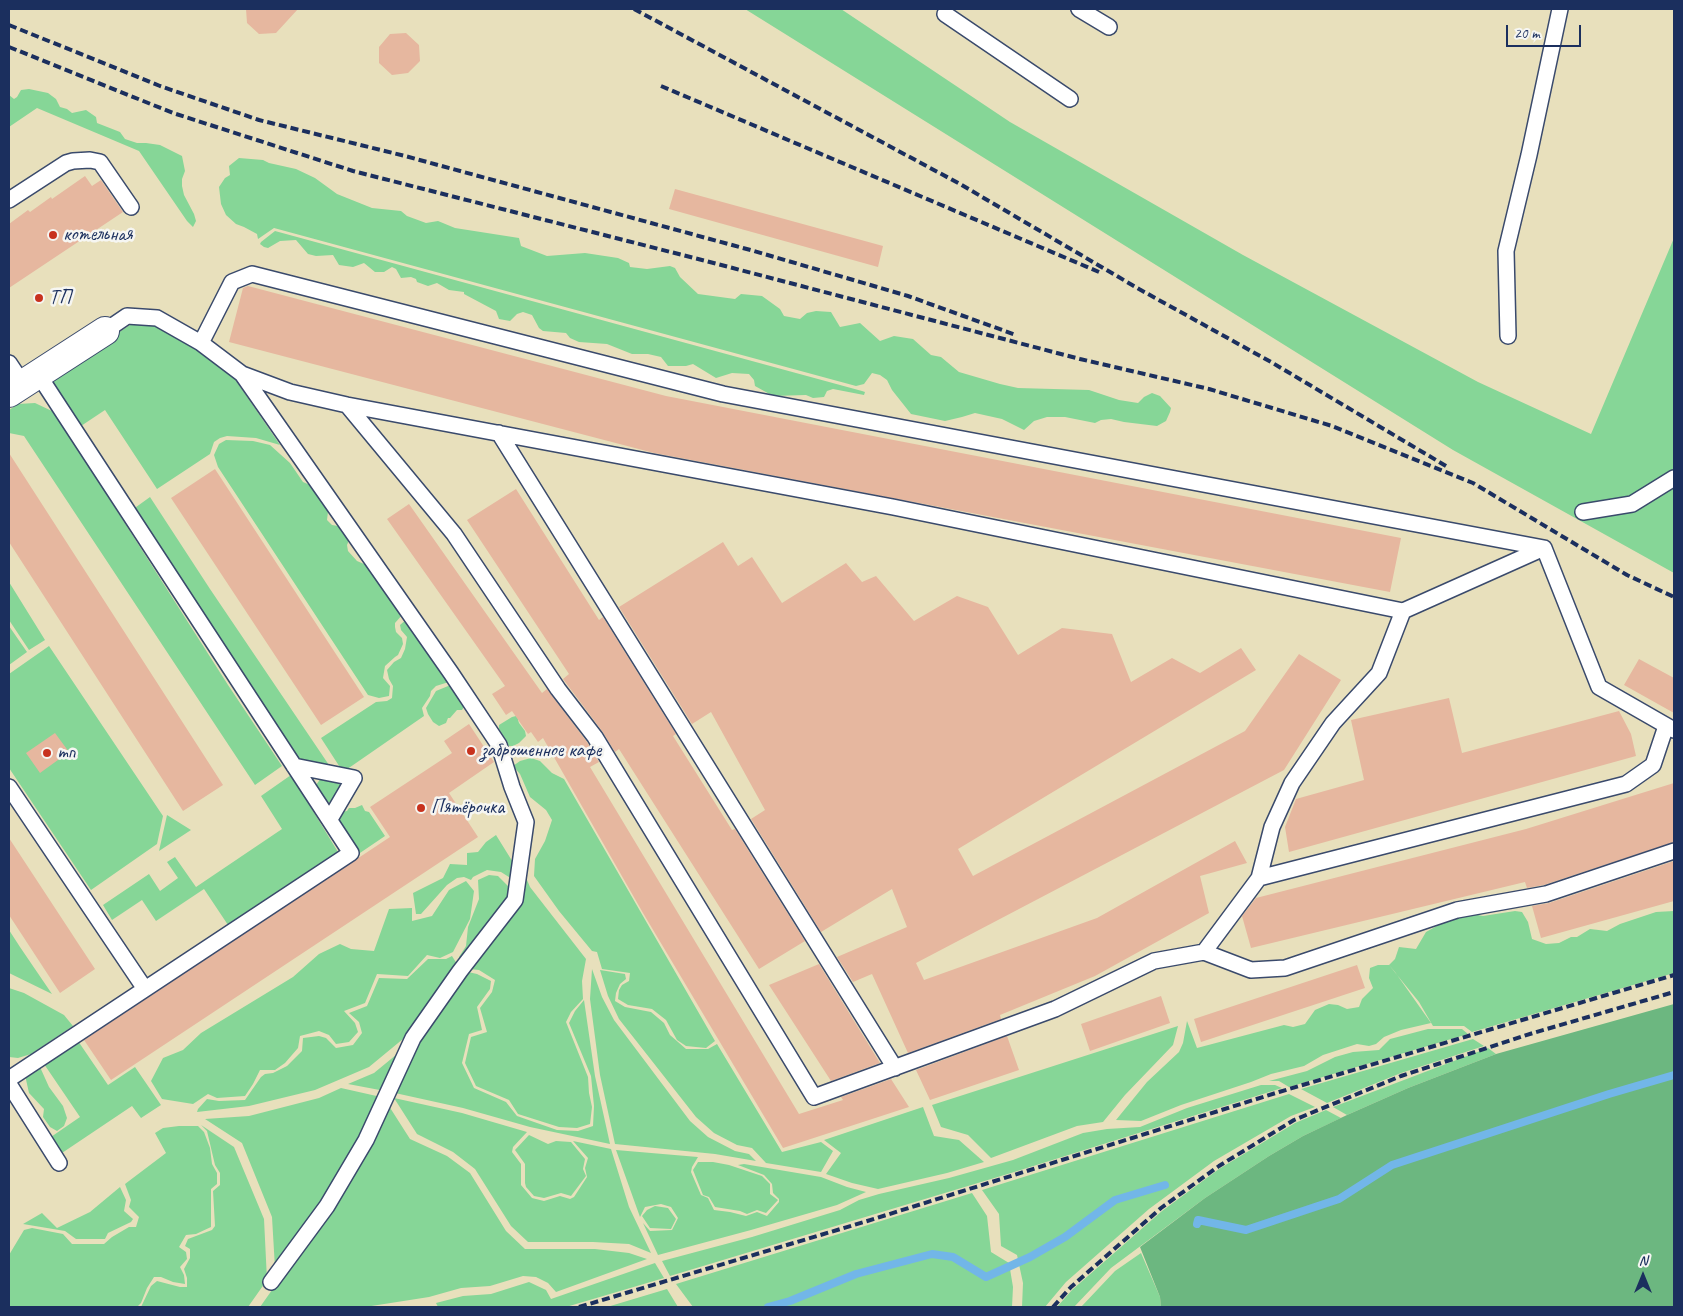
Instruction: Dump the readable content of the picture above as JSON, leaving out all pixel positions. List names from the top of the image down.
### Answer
{
  "places": [
    "котельная",
    "ТП",
    "заброшенное кафе",
    "тп",
    "Пятёрочка"
  ],
  "scale_bar": "20 m",
  "north": "top"
}
